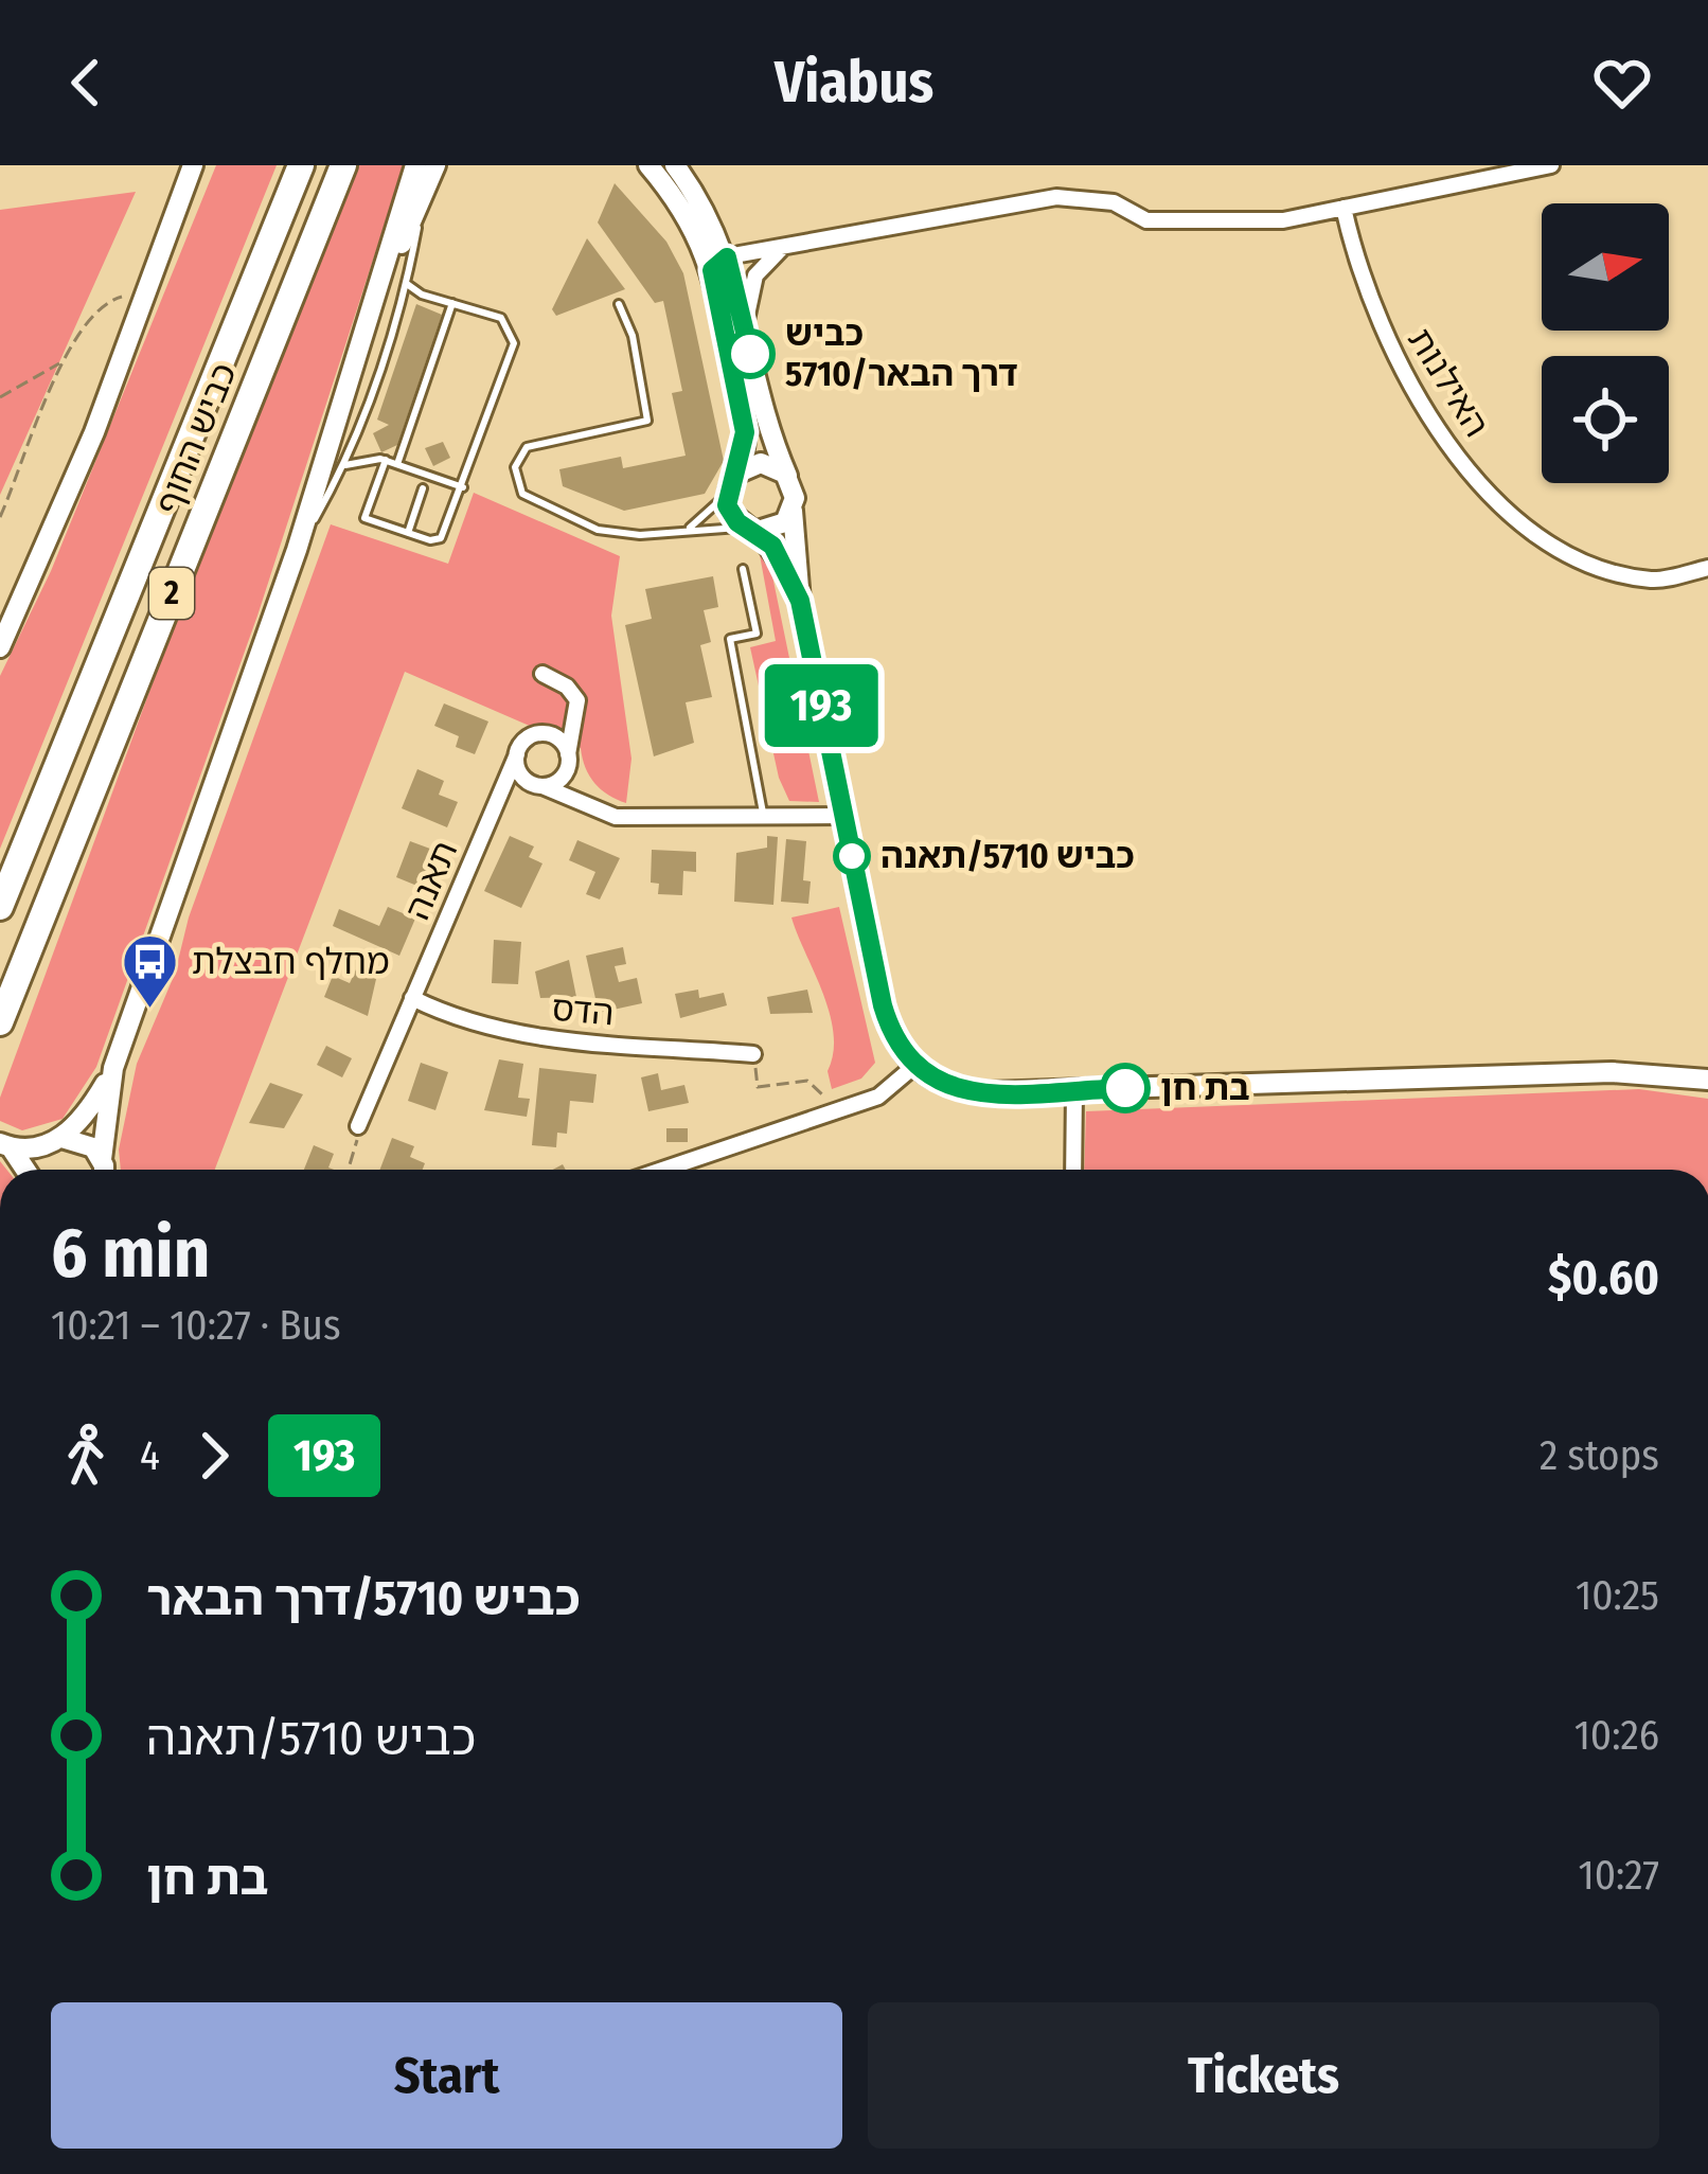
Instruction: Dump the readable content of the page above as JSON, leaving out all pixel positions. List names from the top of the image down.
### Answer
{
  "streets": {
    "highway": ["כביש החוף", "2"],
    "street": ["האילנות", "תאנה", "הדס"]
  },
  "crossings": [
    ["תאנה", "הדס"]
  ],
  "places": {
    "other": ["כביש 5710/דרך הבאר", "כביש 5710/תאנה", "בת חן"],
    "bus stop": ["מחלף חבצלת"]
  },
  "lines": ["bus line 193"],
  "north": "right",
  "page": {
    "header": "Viabus",
    "on_map": "193",
    "heading": ["6 min", "10:21 – 10:27 · Bus", "$0.60"],
    "legs": ["4", "193", "2 stops"],
    "list": [
      {
        "name": "כביש 5710/דרך הבאר",
        "value": "10:25"
      },
      {
        "name": "כביש 5710/תאנה",
        "value": "10:26"
      },
      {
        "name": "בת חן",
        "value": "10:27"
      }
    ],
    "buttons": ["Start", "Tickets"]
  }
}
